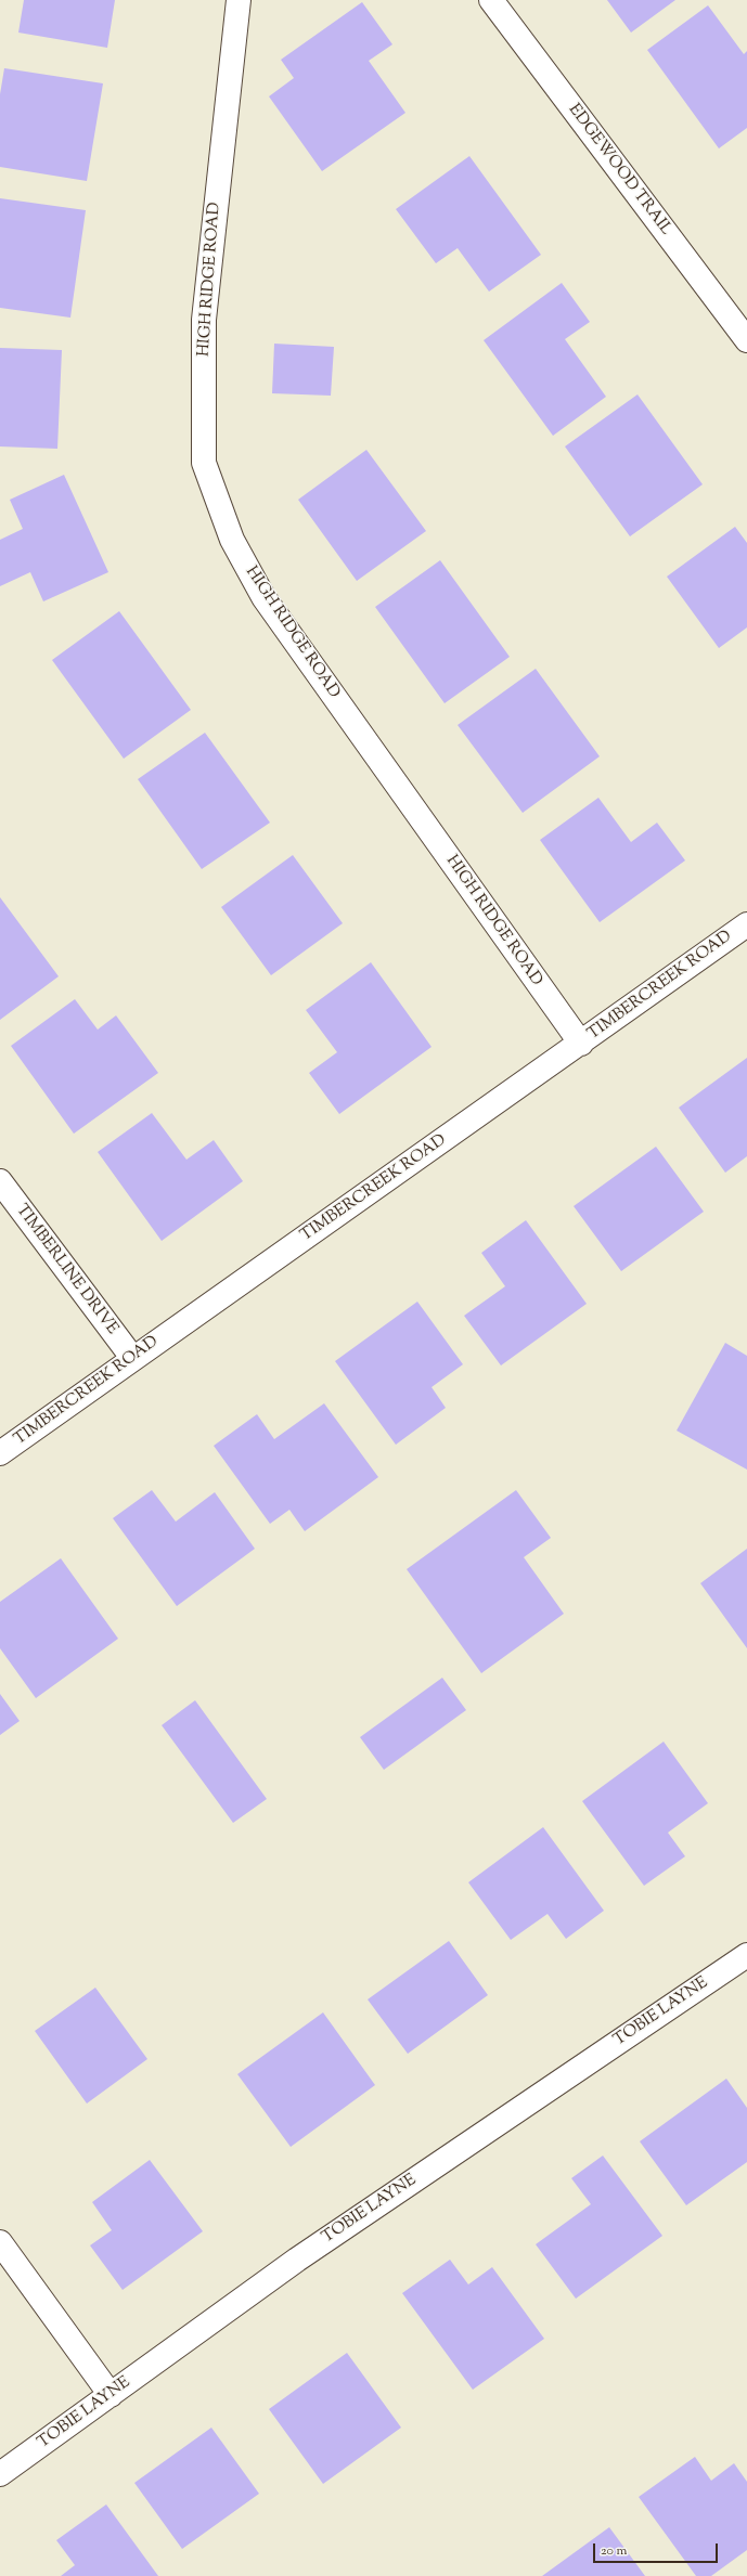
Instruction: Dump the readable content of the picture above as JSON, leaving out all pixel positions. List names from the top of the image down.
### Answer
{
  "streets": {
    "street": [
      "EDGEWOOD TRAIL",
      "HIGH RIDGE ROAD",
      "TIMBERCREEK ROAD",
      "TIMBERLINE DRIVE",
      "TOBIE LAYNE"
    ]
  },
  "crossings": [
    ["HIGH RIDGE ROAD", "TIMBERCREEK ROAD"],
    ["TIMBERCREEK ROAD", "TIMBERLINE DRIVE"]
  ],
  "scale_bar": "20 m"
}
